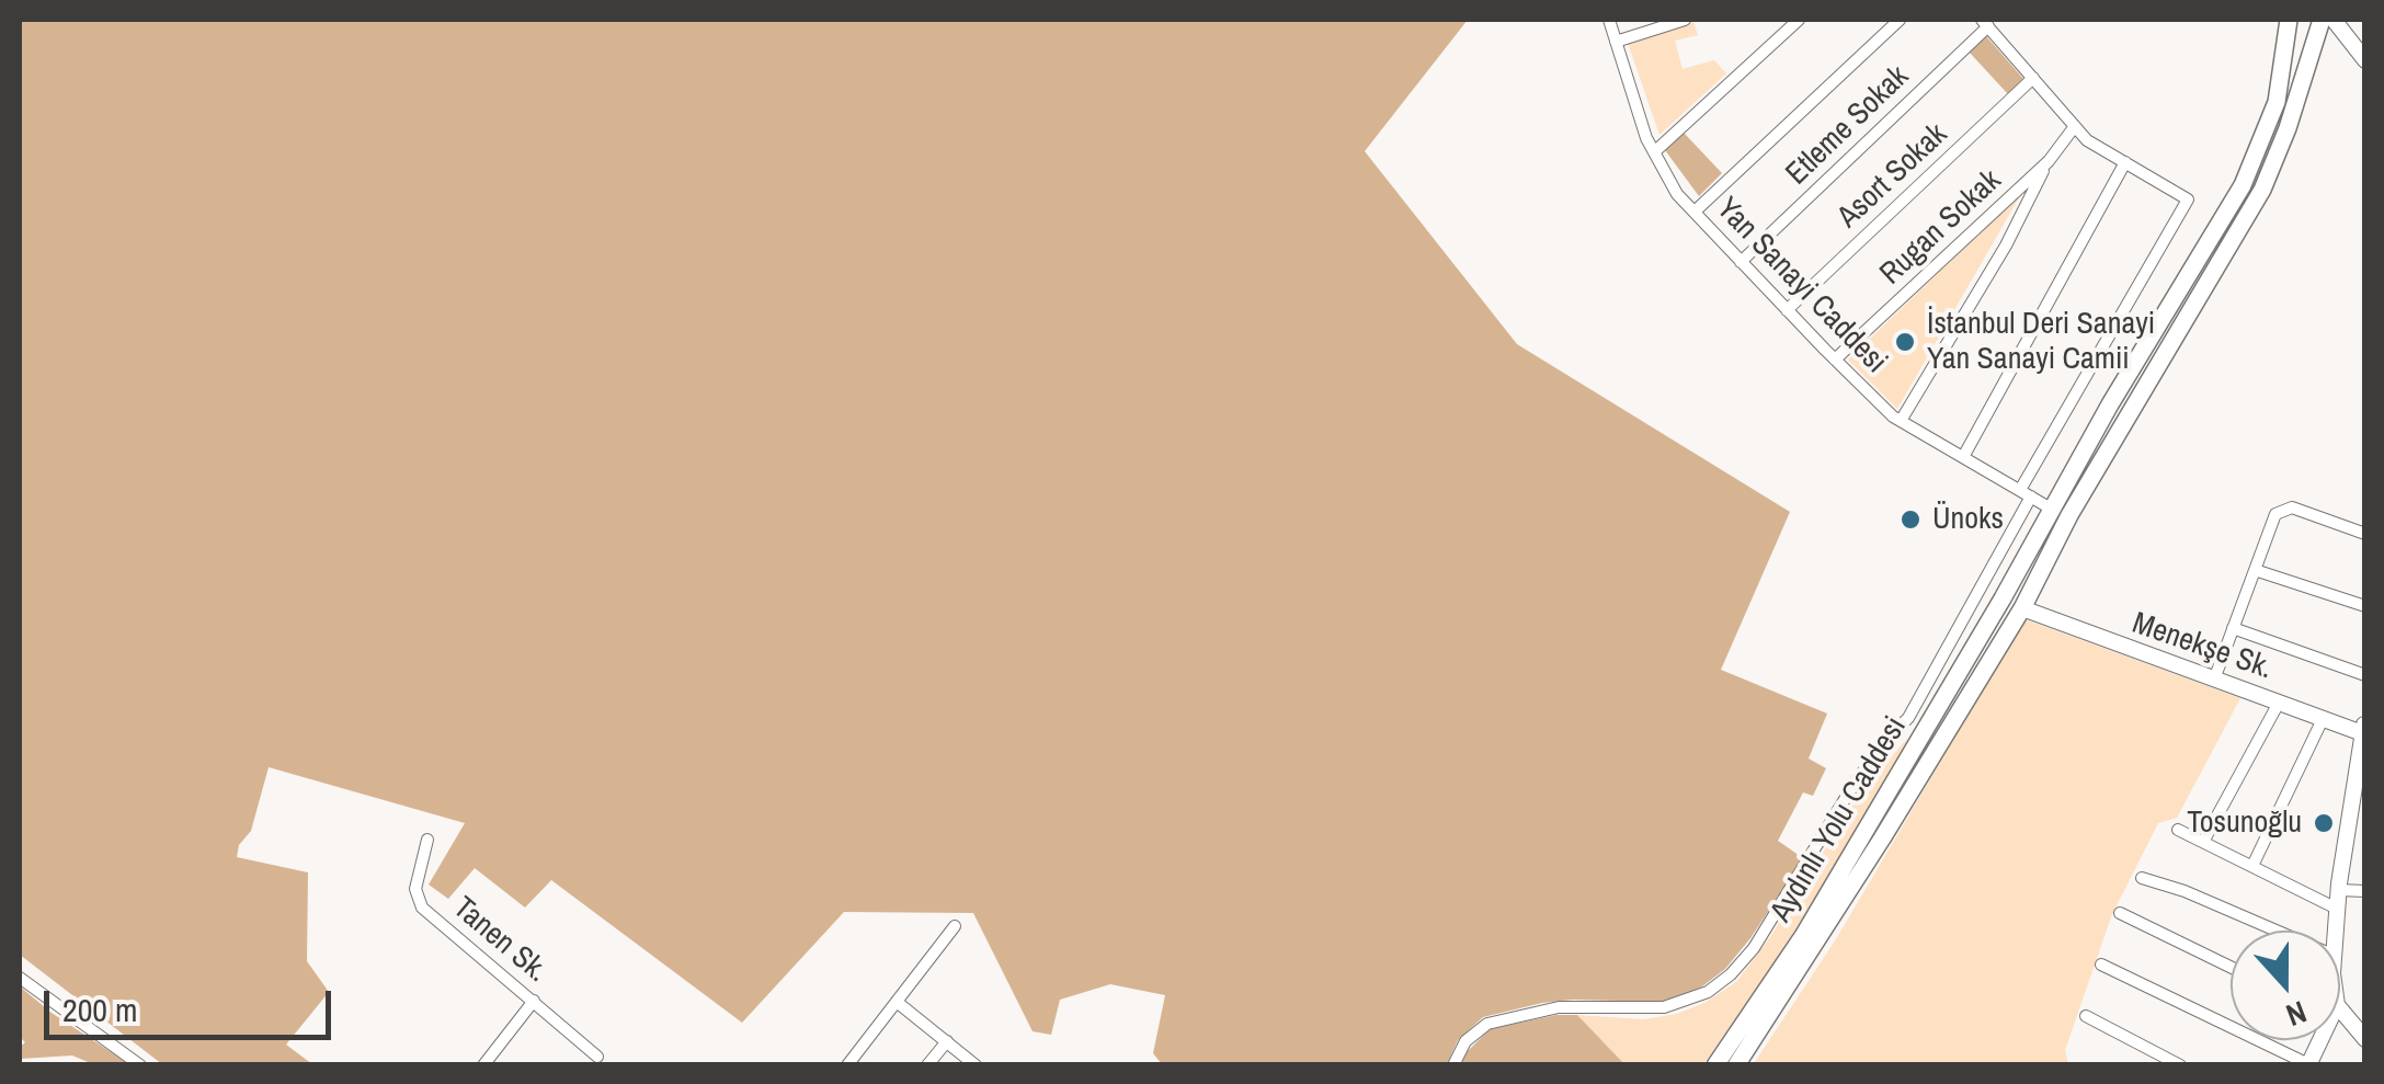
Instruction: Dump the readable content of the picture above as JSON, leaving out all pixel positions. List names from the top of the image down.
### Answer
{
  "streets": {
    "main road": ["Aydınlı Yolu Caddesi"],
    "street": [
      "Etleme Sokak",
      "Asort Sokak",
      "Rugan Sokak",
      "Yan Sanayi Caddesi",
      "Menekşe Sk.",
      "Tanen Sk."
    ]
  },
  "crossings": [
    ["Etleme Sokak", "Yan Sanayi Caddesi"],
    ["Asort Sokak", "Yan Sanayi Caddesi"],
    ["Rugan Sokak", "Yan Sanayi Caddesi"],
    ["Yan Sanayi Caddesi", "Aydınlı Yolu Caddesi"],
    ["Menekşe Sk.", "Aydınlı Yolu Caddesi"]
  ],
  "places": ["İstanbul Deri Sanayi Yan Sanayi Camii", "Ünoks", "Tosunoğlu"],
  "scale_bar": "200 m",
  "north": "bottom"
}
